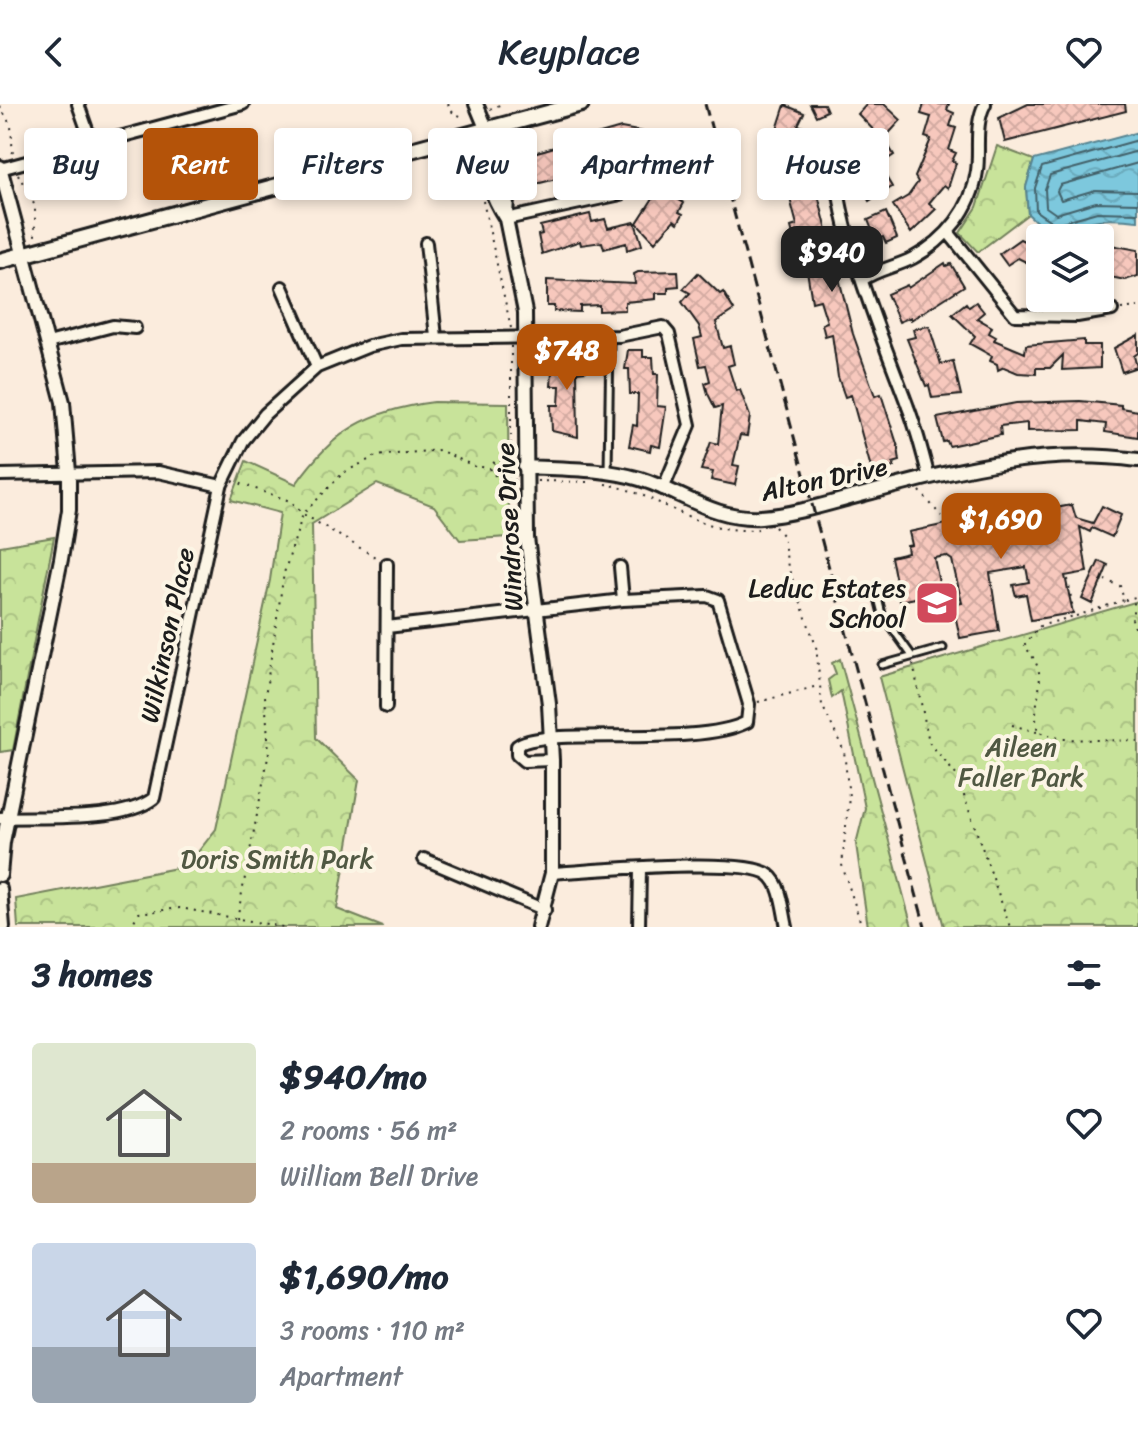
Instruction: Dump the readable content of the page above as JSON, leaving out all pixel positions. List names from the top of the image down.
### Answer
{
  "streets": {
    "street": ["Alton Drive", "Windrose Drive", "Wilkinson Place"]
  },
  "crossings": [
    ["Alton Drive", "Windrose Drive"],
    ["Alton Drive", "Wilkinson Place"],
    ["Windrose Drive", "Wilkinson Place"]
  ],
  "parks": ["Aileen Faller Park", "Doris Smith Park"],
  "places": {
    "school or university": ["Leduc Estates School"]
  },
  "page": {
    "header": "Keyplace",
    "chip": [
      "Buy",
      "Rent",
      "Filters",
      "New",
      "Apartment",
      "House"
    ],
    "price": ["$940", "$748", "$1,690"],
    "heading": "3 homes",
    "list": [
      {
        "name": "$940/mo",
        "note": "2 rooms · 56 m² · William Bell Drive"
      },
      {
        "name": "$1,690/mo",
        "note": "3 rooms · 110 m² · Apartment"
      }
    ]
  }
}
